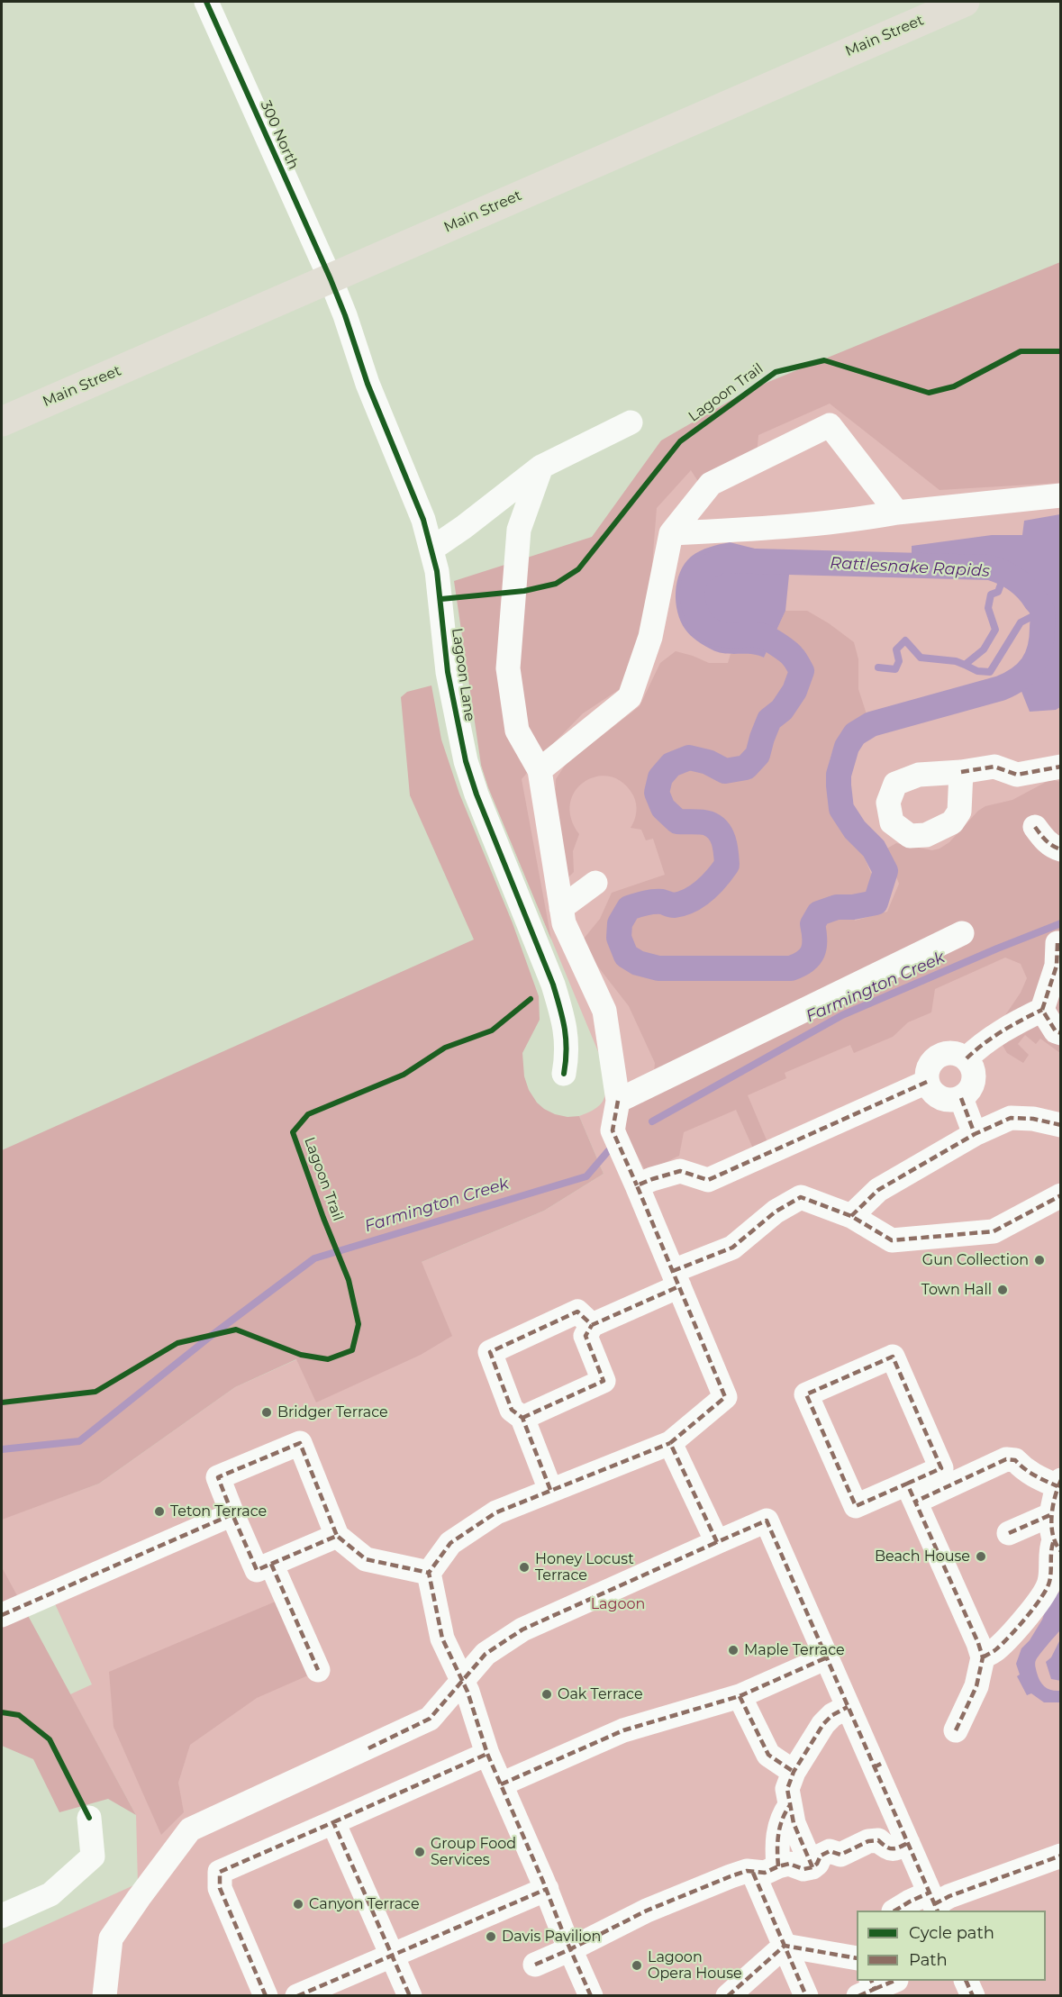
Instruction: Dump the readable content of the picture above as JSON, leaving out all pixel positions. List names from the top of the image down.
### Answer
{
  "streets": {
    "main road": ["Main Street"],
    "street": ["300 North", "Lagoon Lane"],
    "cycle path": ["Lagoon Trail"]
  },
  "crossings": [
    ["Main Street", "300 North"],
    ["Main Street", "Lagoon Lane"],
    ["300 North", "Lagoon Lane"]
  ],
  "water": ["Rattlesnake Rapids", "Farmington Creek"],
  "parks": ["Lagoon"],
  "places": [
    "Gun Collection",
    "Town Hall",
    "Bridger Terrace",
    "Teton Terrace",
    "Beach House",
    "Honey Locust Terrace",
    "Maple Terrace",
    "Oak Terrace",
    "Group Food Services",
    "Canyon Terrace",
    "Davis Pavilion",
    "Lagoon Opera House"
  ],
  "legend": ["Cycle path", "Path"]
}
